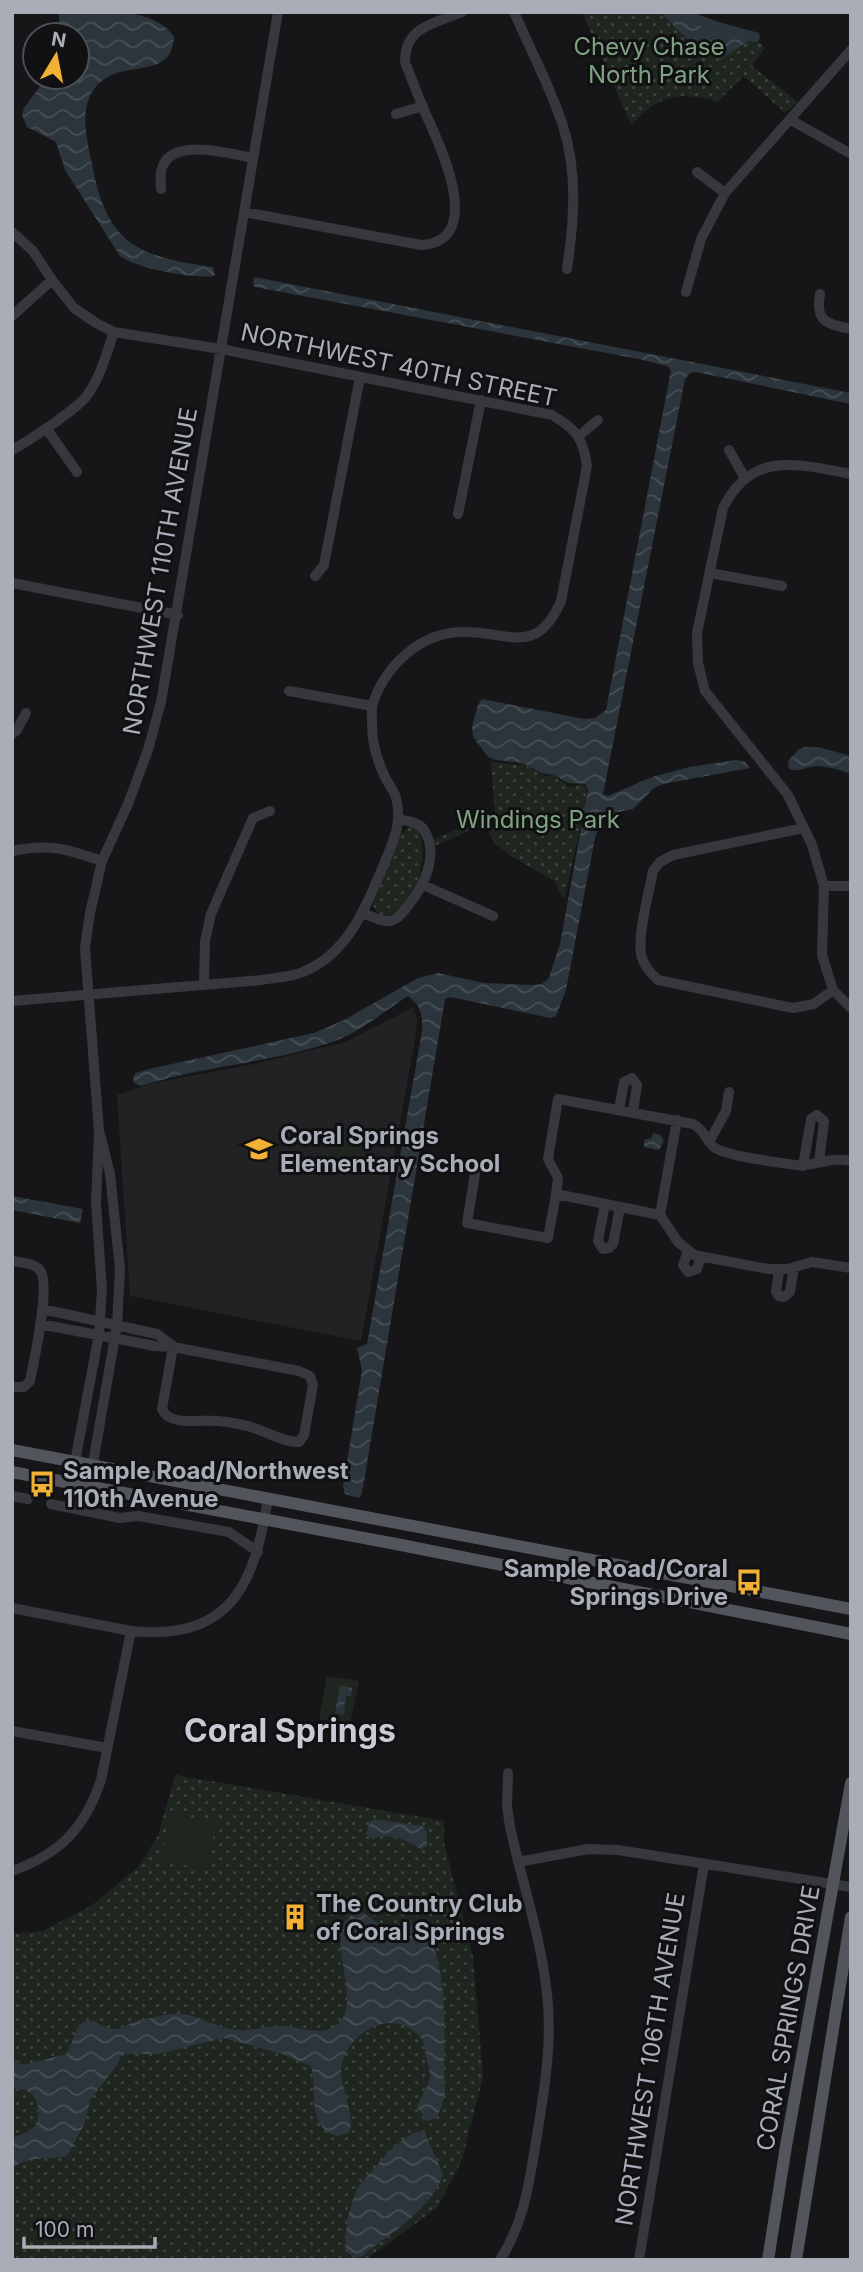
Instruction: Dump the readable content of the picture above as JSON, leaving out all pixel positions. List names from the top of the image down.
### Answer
{
  "streets": {
    "main road": ["CORAL SPRINGS DRIVE"],
    "street": ["NORTHWEST 40TH STREET", "NORTHWEST 110TH AVENUE", "NORTHWEST 106TH AVENUE"]
  },
  "crossings": [
    ["NORTHWEST 40TH STREET", "NORTHWEST 110TH AVENUE"]
  ],
  "districts": ["Coral Springs"],
  "parks": ["Chevy Chase North Park", "Windings Park"],
  "places": {
    "school or university": ["Coral Springs Elementary School"],
    "bus stop": ["Sample Road/Northwest 110th Avenue", "Sample Road/Coral Springs Drive"],
    "building": ["The Country Club of Coral Springs"]
  },
  "scale_bar": "100 m",
  "north": "top"
}
